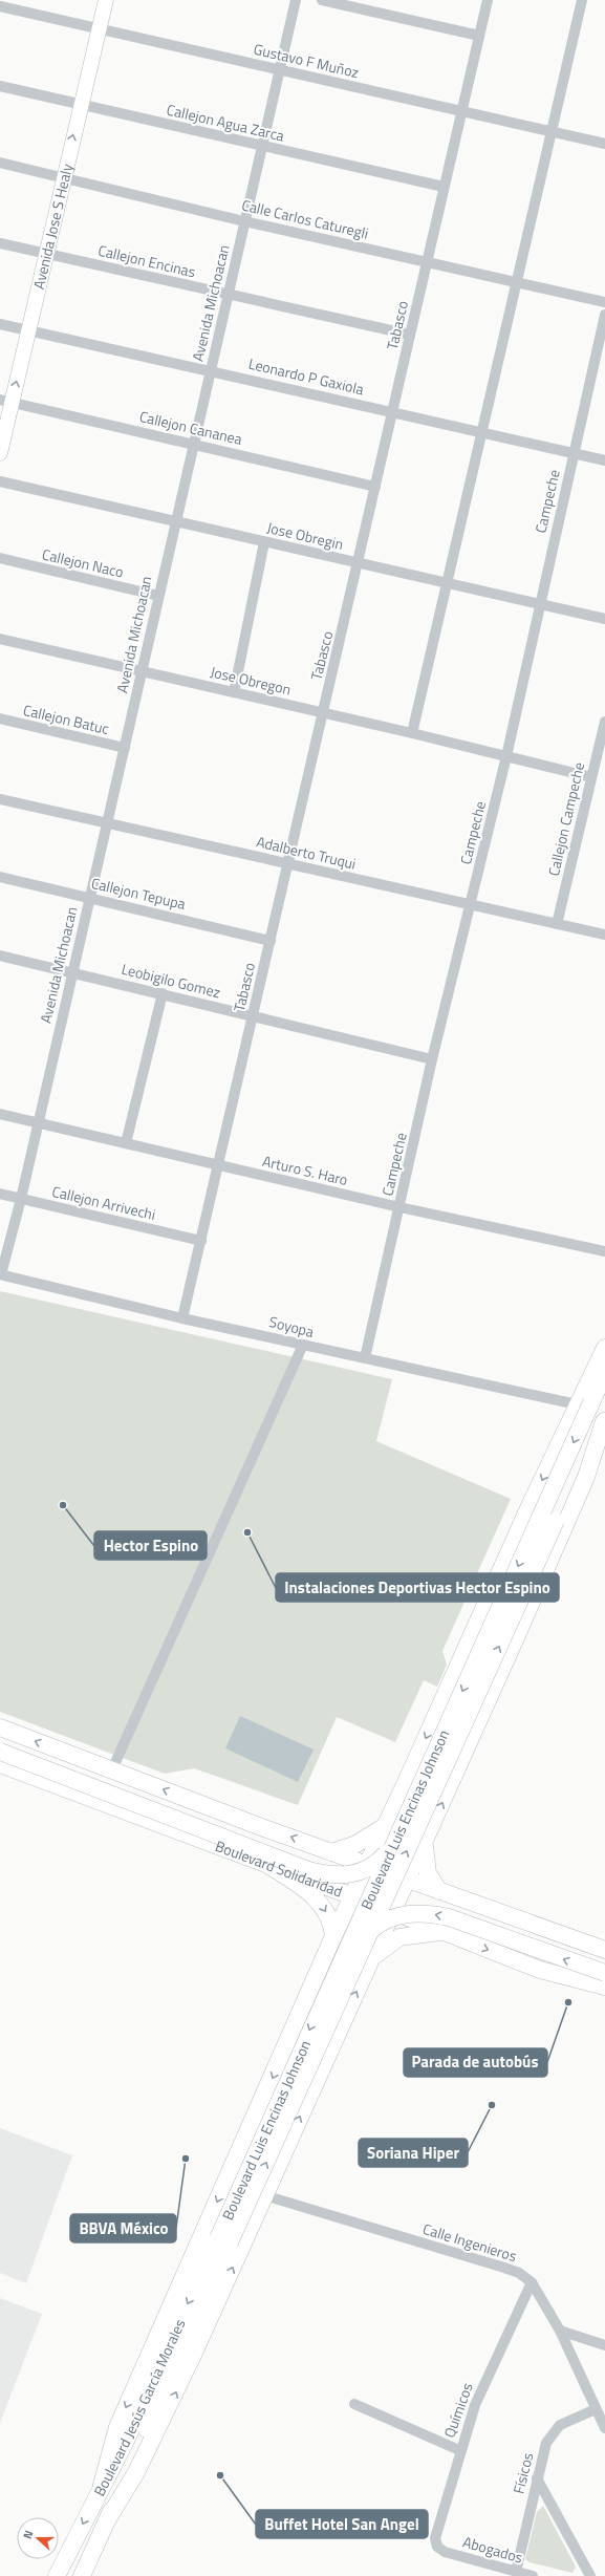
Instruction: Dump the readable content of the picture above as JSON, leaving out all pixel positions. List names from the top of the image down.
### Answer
{
  "streets": {
    "main road": ["Boulevard Luis Encinas Johnson", "Boulevard Solidaridad", "Boulevard Jesús García Morales"],
    "street": [
      "Gustavo F Muñoz",
      "Callejon Agua Zarca",
      "Calle Carlos Caturegli",
      "Avenida Jose S Healy",
      "Callejon Encinas",
      "Avenida Michoacan",
      "Tabasco",
      "Leonardo P Gaxiola",
      "Callejon Cananea",
      "Campeche",
      "Jose Obregin",
      "Callejon Naco",
      "Jose Obregon",
      "Callejon Batuc",
      "Callejon Campeche",
      "Adalberto Truqui",
      "Callejon Tepupa",
      "Leobigilo Gomez",
      "Arturo S. Haro",
      "Callejon Arrivechi",
      "Soyopa",
      "Calle Ingenieros",
      "Químicos",
      "Físicos",
      "Abogados"
    ]
  },
  "crossings": [
    ["Gustavo F Muñoz", "Avenida Jose S Healy"],
    ["Gustavo F Muñoz", "Avenida Michoacan"],
    ["Gustavo F Muñoz", "Tabasco"],
    ["Callejon Agua Zarca", "Avenida Jose S Healy"],
    ["Callejon Agua Zarca", "Avenida Michoacan"],
    ["Callejon Agua Zarca", "Tabasco"],
    ["Calle Carlos Caturegli", "Avenida Jose S Healy"],
    ["Calle Carlos Caturegli", "Avenida Michoacan"],
    ["Calle Carlos Caturegli", "Tabasco"],
    ["Avenida Jose S Healy", "Callejon Encinas"],
    ["Avenida Jose S Healy", "Leonardo P Gaxiola"],
    ["Avenida Jose S Healy", "Callejon Cananea"],
    ["Callejon Encinas", "Avenida Michoacan"],
    ["Callejon Encinas", "Tabasco"],
    ["Avenida Michoacan", "Leonardo P Gaxiola"],
    ["Avenida Michoacan", "Callejon Cananea"],
    ["Avenida Michoacan", "Jose Obregin"],
    ["Avenida Michoacan", "Callejon Naco"],
    ["Avenida Michoacan", "Jose Obregon"],
    ["Avenida Michoacan", "Callejon Batuc"],
    ["Avenida Michoacan", "Adalberto Truqui"],
    ["Avenida Michoacan", "Callejon Tepupa"],
    ["Avenida Michoacan", "Leobigilo Gomez"],
    ["Avenida Michoacan", "Arturo S. Haro"],
    ["Avenida Michoacan", "Callejon Arrivechi"],
    ["Avenida Michoacan", "Soyopa"],
    ["Tabasco", "Leonardo P Gaxiola"],
    ["Tabasco", "Callejon Cananea"],
    ["Tabasco", "Jose Obregin"],
    ["Tabasco", "Jose Obregon"],
    ["Tabasco", "Adalberto Truqui"],
    ["Tabasco", "Callejon Tepupa"],
    ["Tabasco", "Leobigilo Gomez"],
    ["Tabasco", "Arturo S. Haro"],
    ["Tabasco", "Callejon Arrivechi"],
    ["Tabasco", "Soyopa"],
    ["Leonardo P Gaxiola", "Campeche"],
    ["Campeche", "Jose Obregin"],
    ["Campeche", "Jose Obregon"],
    ["Campeche", "Adalberto Truqui"],
    ["Campeche", "Leobigilo Gomez"],
    ["Campeche", "Arturo S. Haro"],
    ["Campeche", "Soyopa"],
    ["Jose Obregon", "Callejon Campeche"],
    ["Callejon Campeche", "Adalberto Truqui"],
    ["Soyopa", "Boulevard Luis Encinas Johnson"],
    ["Boulevard Luis Encinas Johnson", "Boulevard Jesús García Morales"],
    ["Calle Ingenieros", "Químicos"],
    ["Calle Ingenieros", "Físicos"],
    ["Químicos", "Abogados"],
    ["Físicos", "Abogados"]
  ],
  "places": [
    "Hector Espino",
    "Instalaciones Deportivas Hector Espino",
    "Parada de autobús",
    "Soriana Hiper",
    "BBVA México",
    "Buffet Hotel San Angel"
  ],
  "north": "left"
}
